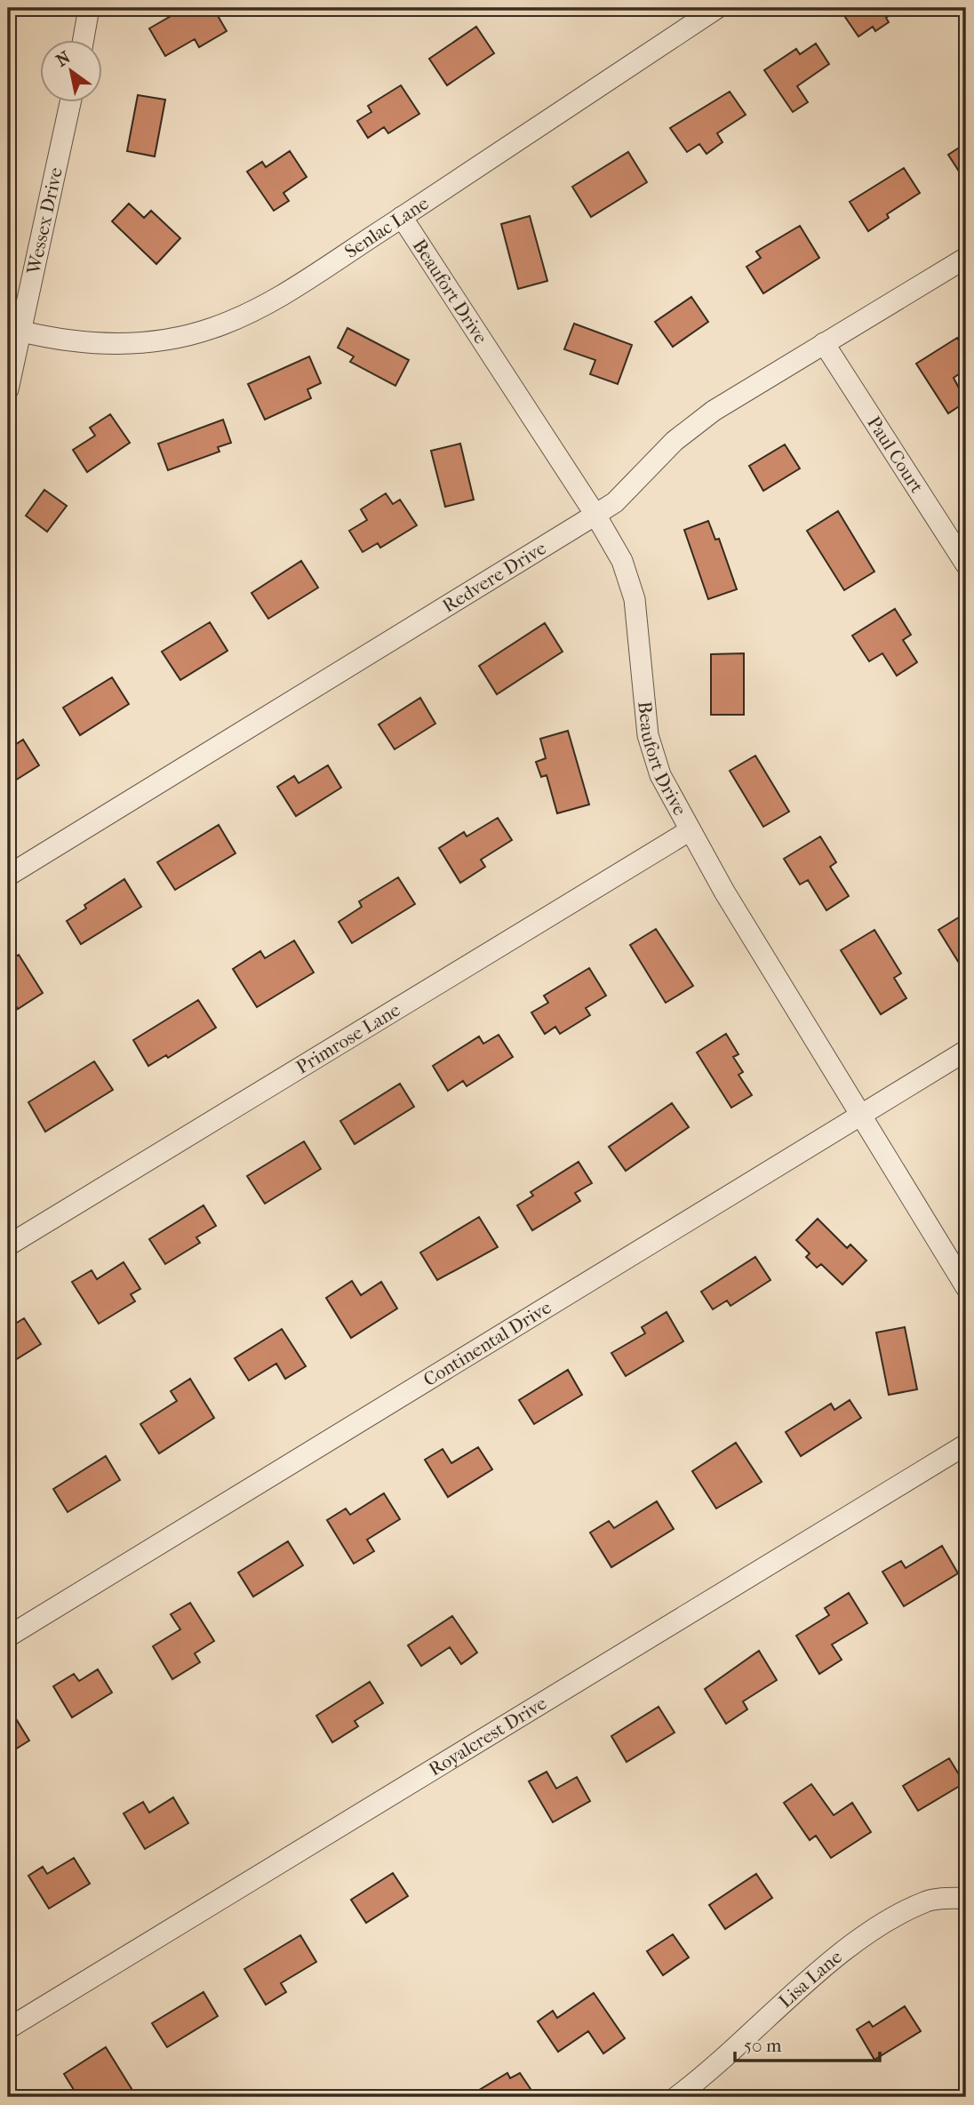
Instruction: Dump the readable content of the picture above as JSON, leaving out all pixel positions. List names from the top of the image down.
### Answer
{
  "streets": {
    "street": [
      "Wessex Drive",
      "Senlac Lane",
      "Beaufort Drive",
      "Paul Court",
      "Redvere Drive",
      "Primrose Lane",
      "Continental Drive",
      "Royalcrest Drive",
      "Lisa Lane"
    ]
  },
  "crossings": [
    ["Wessex Drive", "Senlac Lane"],
    ["Senlac Lane", "Beaufort Drive"],
    ["Beaufort Drive", "Redvere Drive"],
    ["Beaufort Drive", "Primrose Lane"],
    ["Beaufort Drive", "Continental Drive"],
    ["Paul Court", "Redvere Drive"]
  ],
  "scale_bar": "50 m",
  "north": "top left"
}
